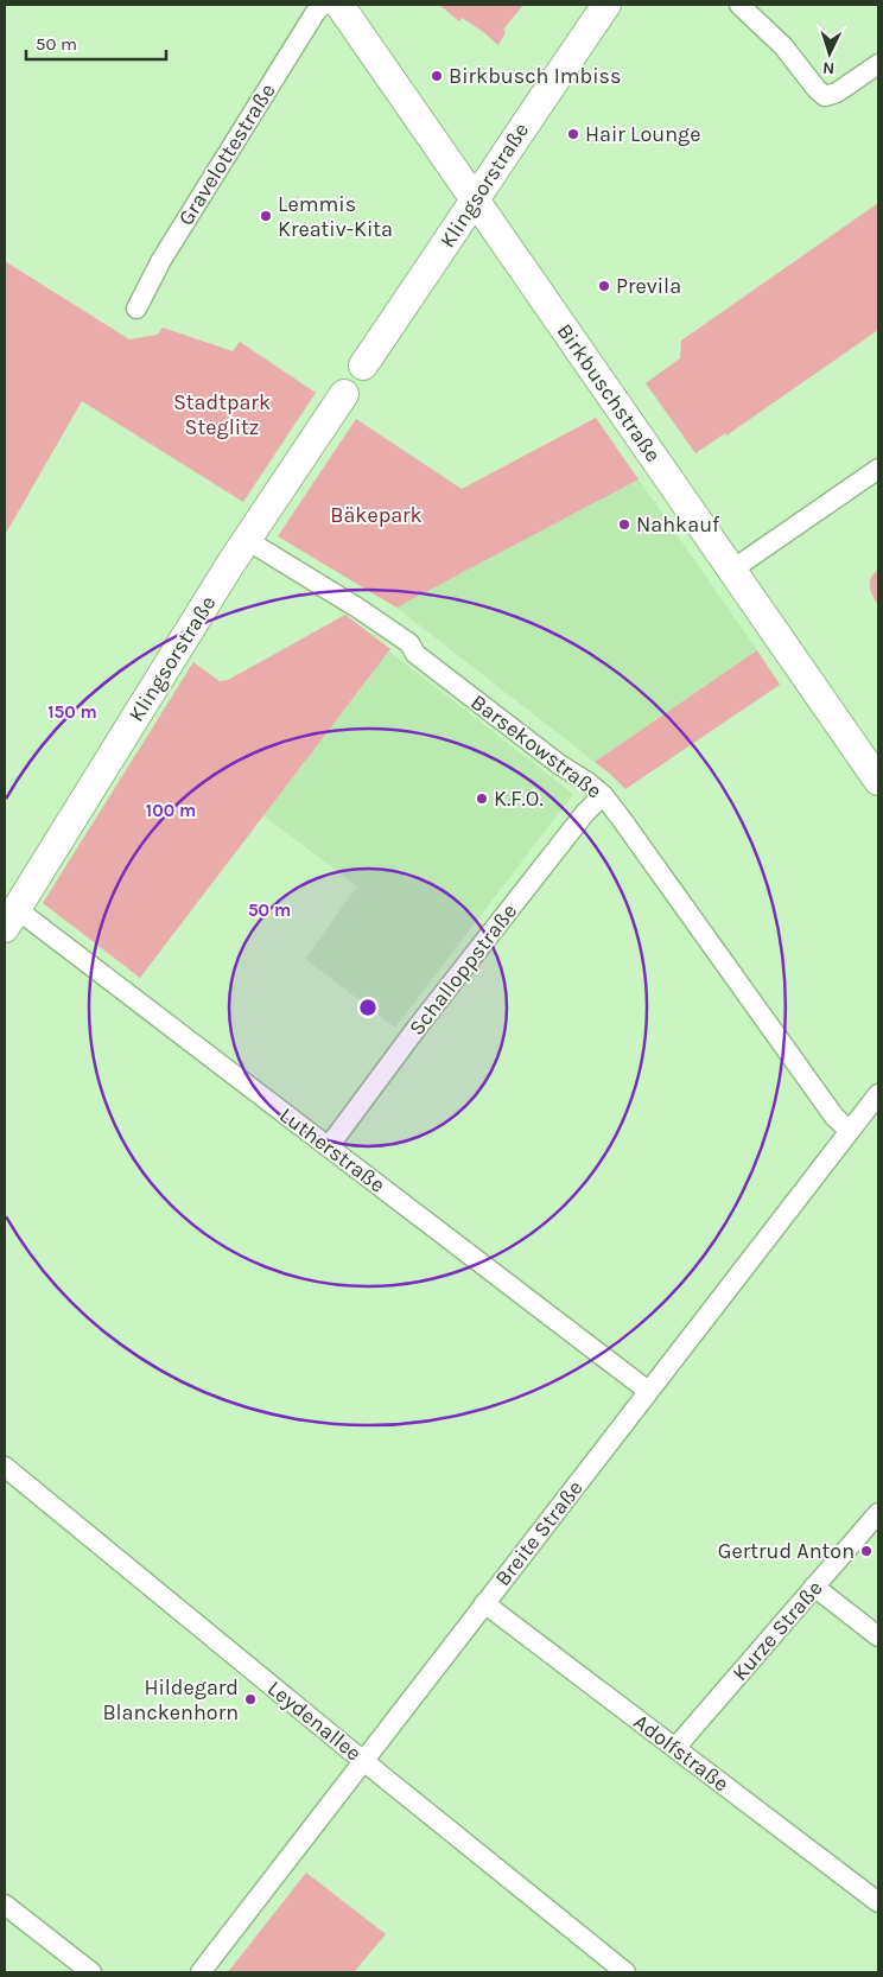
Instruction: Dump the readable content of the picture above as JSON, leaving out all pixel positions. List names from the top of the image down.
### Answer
{
  "streets": {
    "street": [
      "Gravelottestraße",
      "Klingsorstraße",
      "Birkbuschstraße",
      "Barsekowstraße",
      "Schalloppstraße",
      "Lutherstraße",
      "Breite Straße",
      "Kurze Straße",
      "Leydenallee",
      "Adolfstraße"
    ]
  },
  "crossings": [
    ["Klingsorstraße", "Birkbuschstraße"],
    ["Klingsorstraße", "Barsekowstraße"],
    ["Klingsorstraße", "Lutherstraße"],
    ["Barsekowstraße", "Schalloppstraße"],
    ["Barsekowstraße", "Breite Straße"],
    ["Schalloppstraße", "Lutherstraße"],
    ["Lutherstraße", "Breite Straße"],
    ["Breite Straße", "Leydenallee"],
    ["Breite Straße", "Adolfstraße"],
    ["Kurze Straße", "Adolfstraße"]
  ],
  "parks": ["Stadtpark Steglitz", "Bäkepark"],
  "places": [
    "Birkbusch Imbiss",
    "Hair Lounge",
    "Lemmis Kreativ-Kita",
    "Previla",
    "Nahkauf",
    "K.F.O.",
    "Gertrud Anton",
    "Hildegard Blanckenhorn"
  ],
  "scale_bar": "50 m",
  "north": "bottom",
  "rings": ["150 m", "100 m", "50 m"]
}
